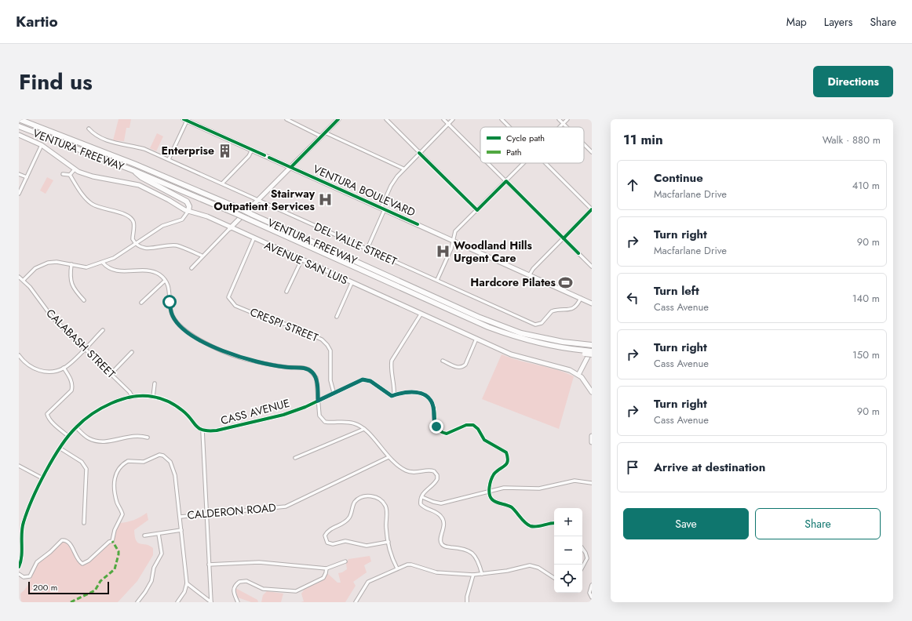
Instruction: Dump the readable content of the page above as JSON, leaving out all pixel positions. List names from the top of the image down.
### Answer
{
  "streets": {
    "highway": ["VENTURA FREEWAY"],
    "street": [
      "VENTURA BOULEVARD",
      "DEL VALLE STREET",
      "AVENUE SAN LUIS",
      "CRESPI STREET",
      "CALABASH STREET",
      "CASS AVENUE",
      "CALDERON ROAD"
    ]
  },
  "crossings": [
    ["VENTURA BOULEVARD", "DEL VALLE STREET"],
    ["AVENUE SAN LUIS", "CRESPI STREET"],
    ["CRESPI STREET", "CASS AVENUE"]
  ],
  "places": {
    "building": ["Enterprise"],
    "hospital": ["Stairway Outpatient Services", "Woodland Hills Urgent Care"],
    "sports": ["Hardcore Pilates"]
  },
  "legend": ["Cycle path", "Path"],
  "scale_bar": "200 m",
  "page": {
    "header": "Kartio",
    "nav": ["Map", "Layers", "Share"],
    "title": "Find us",
    "buttons": [
      "Directions",
      ["Save", "Share"]
    ],
    "heading": ["11 min", "Walk · 880 m"],
    "list": [
      ["Continue", "Macfarlane Drive", "410 m"],
      ["Turn right", "Macfarlane Drive", "90 m"],
      ["Turn left", "Cass Avenue", "140 m"],
      ["Turn right", "Cass Avenue", "150 m"],
      ["Turn right", "Cass Avenue", "90 m"],
      "Arrive at destination"
    ],
    "map_buttons": ["+", "−"],
    "scale": "200 m"
  }
}
